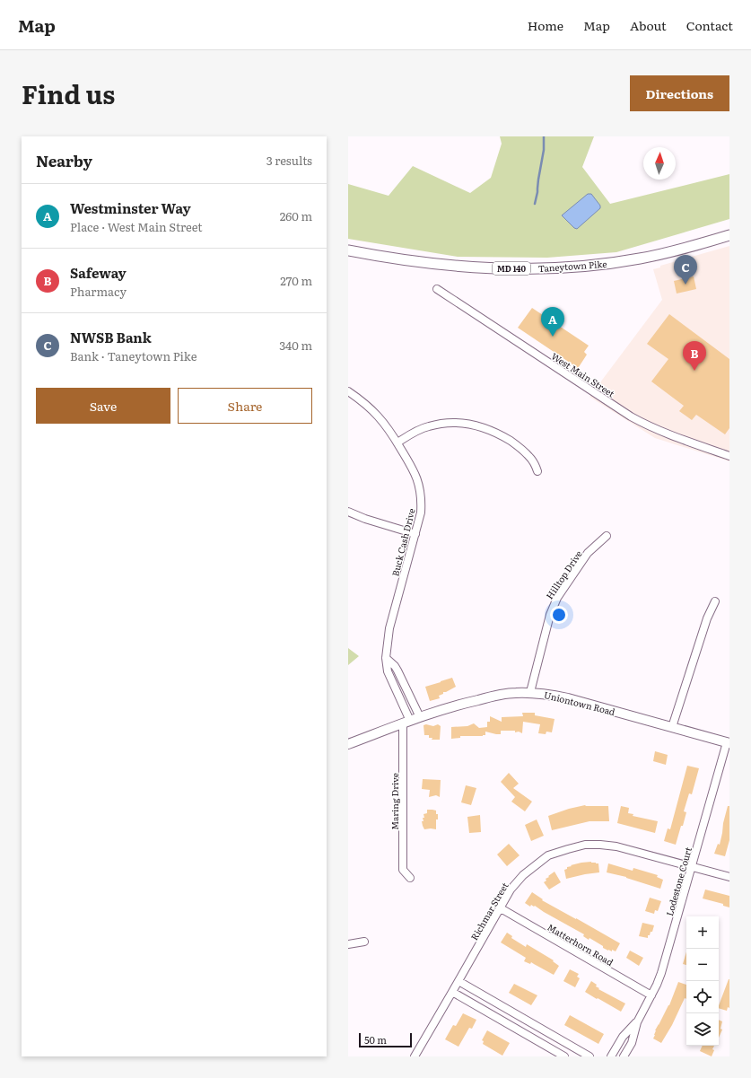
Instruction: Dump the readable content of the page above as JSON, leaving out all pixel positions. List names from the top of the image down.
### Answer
{
  "streets": {
    "highway": ["Taneytown Pike", "MD 140"],
    "main road": ["Uniontown Road"],
    "street": [
      "West Main Street",
      "Buck Cash Drive",
      "Hilltop Drive",
      "Maring Drive",
      "Lodestone Court",
      "Richmar Street",
      "Matterhorn Road"
    ]
  },
  "crossings": [
    ["Buck Cash Drive", "Uniontown Road"],
    ["Buck Cash Drive", "Maring Drive"],
    ["Hilltop Drive", "Uniontown Road"],
    ["Uniontown Road", "Maring Drive"],
    ["Uniontown Road", "Lodestone Court"],
    ["Lodestone Court", "Richmar Street"],
    ["Lodestone Court", "Matterhorn Road"],
    ["Richmar Street", "Matterhorn Road"]
  ],
  "scale_bar": "50 m",
  "north": "top",
  "page": {
    "header": "Map",
    "nav": [
      "Home",
      "Map",
      "About",
      "Contact"
    ],
    "title": "Find us",
    "buttons": [
      "Directions",
      ["Save", "Share"]
    ],
    "heading": ["Nearby", "3 results"],
    "list": [
      {
        "mark": "A",
        "name": "Westminster Way",
        "note": "Place · West Main Street",
        "value": "260 m"
      },
      {
        "mark": "B",
        "name": "Safeway",
        "note": "Pharmacy",
        "value": "270 m"
      },
      {
        "mark": "C",
        "name": "NWSB Bank",
        "note": "Bank · Taneytown Pike",
        "value": "340 m"
      }
    ],
    "pins": ["C", "A", "B"],
    "map_buttons": ["+", "−"],
    "scale": "50 m"
  }
}
